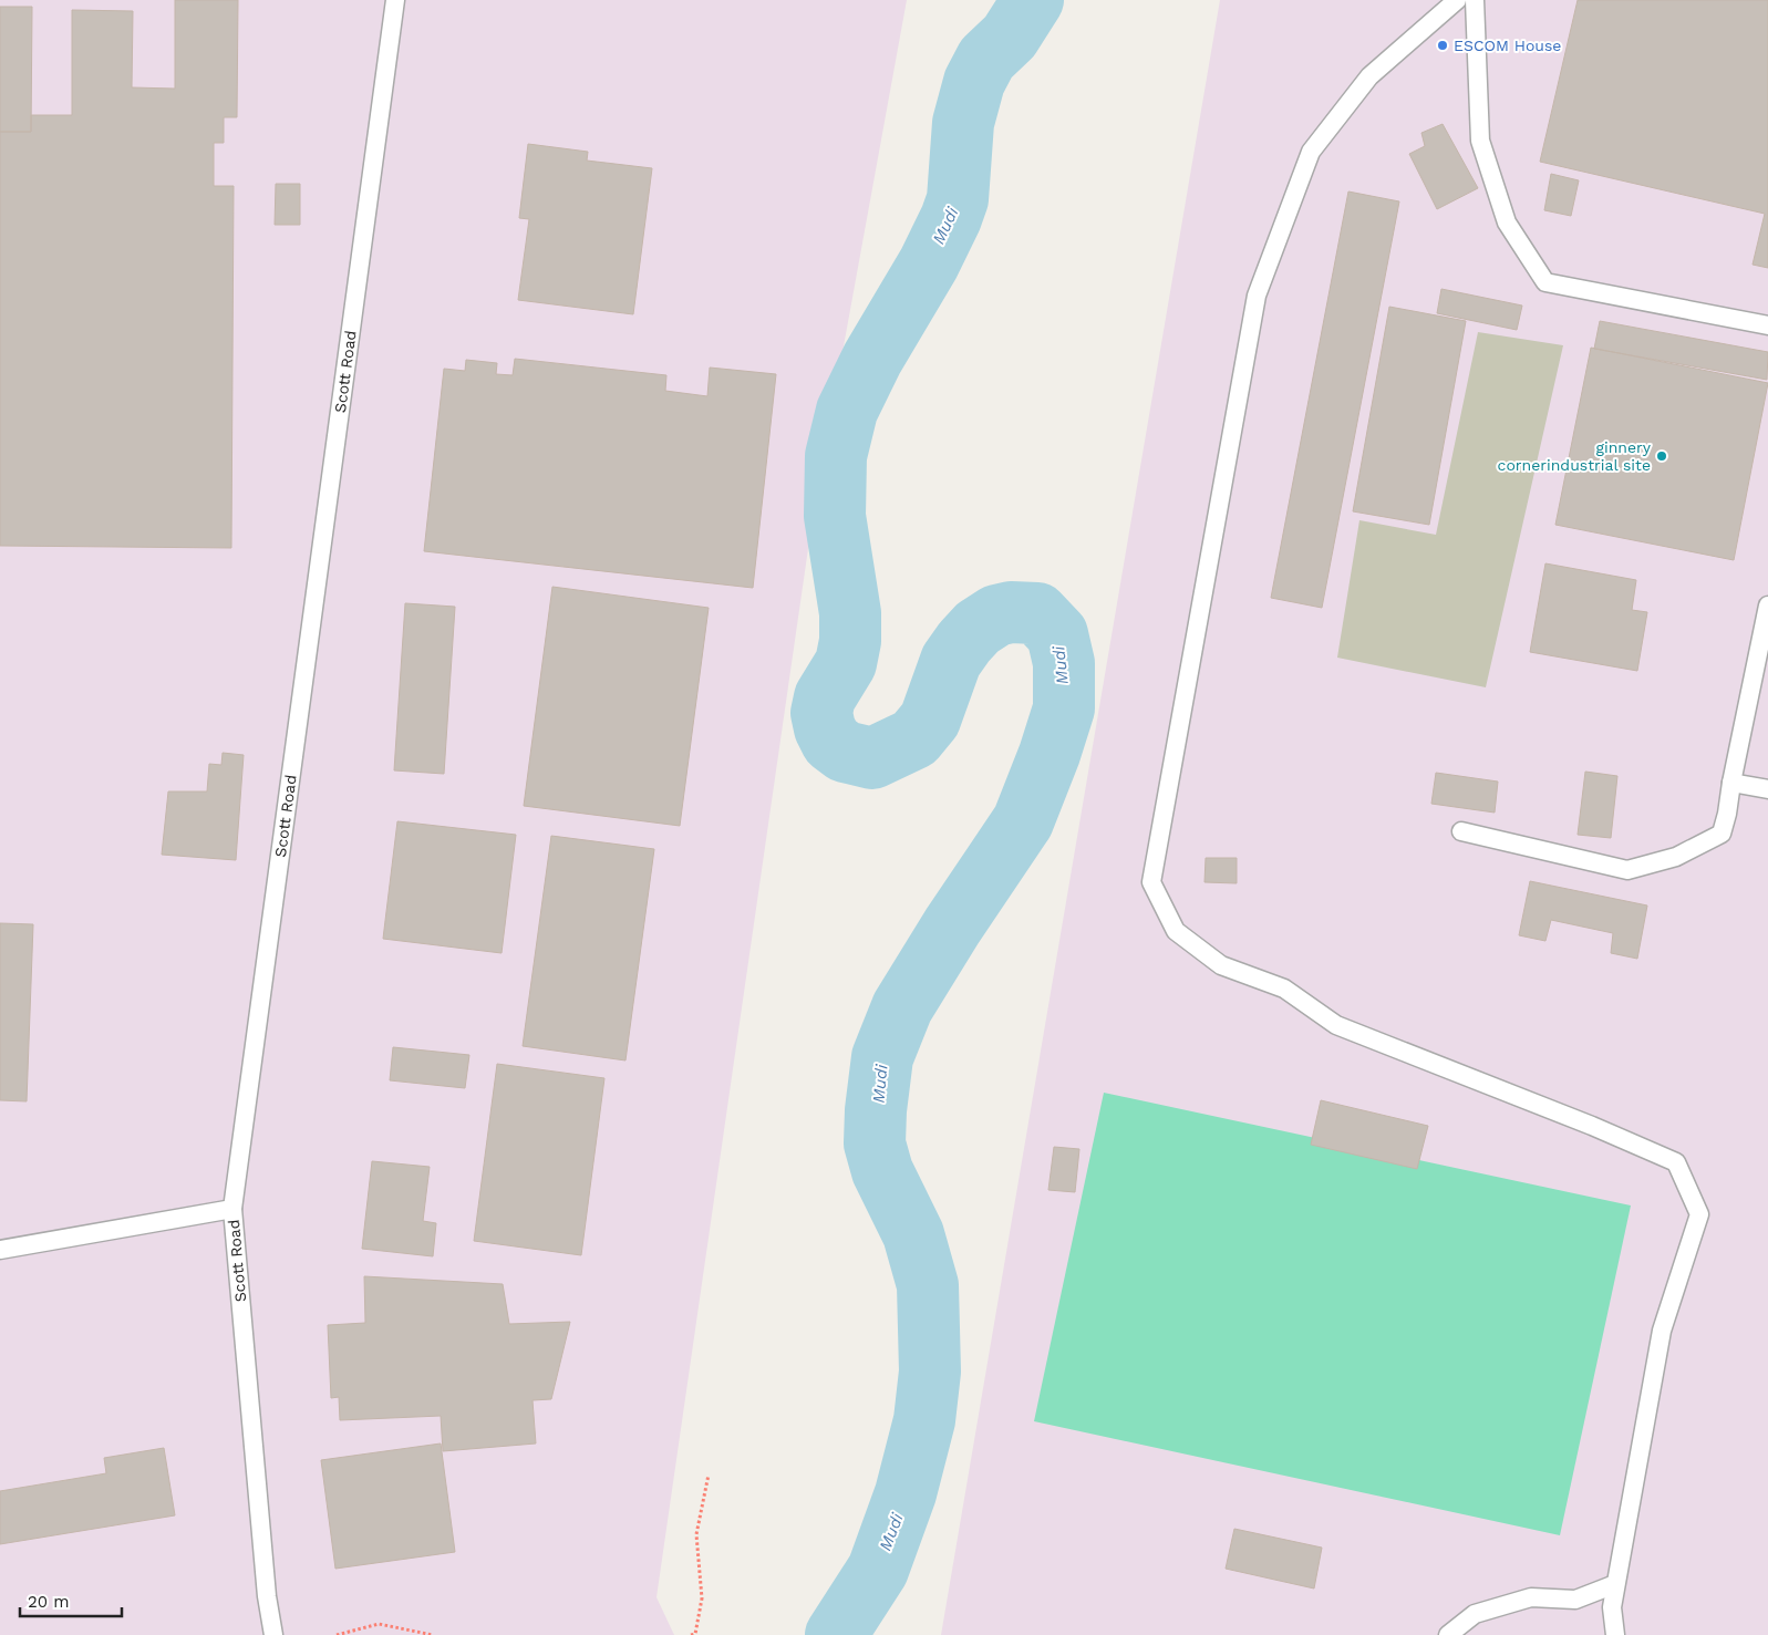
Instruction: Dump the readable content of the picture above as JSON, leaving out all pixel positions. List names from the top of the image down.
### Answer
{
  "streets": {
    "lane": ["Scott Road"]
  },
  "water": ["Mudi"],
  "places": ["ESCOM House", "ginnery cornerindustrial site"],
  "scale_bar": "20 m"
}
